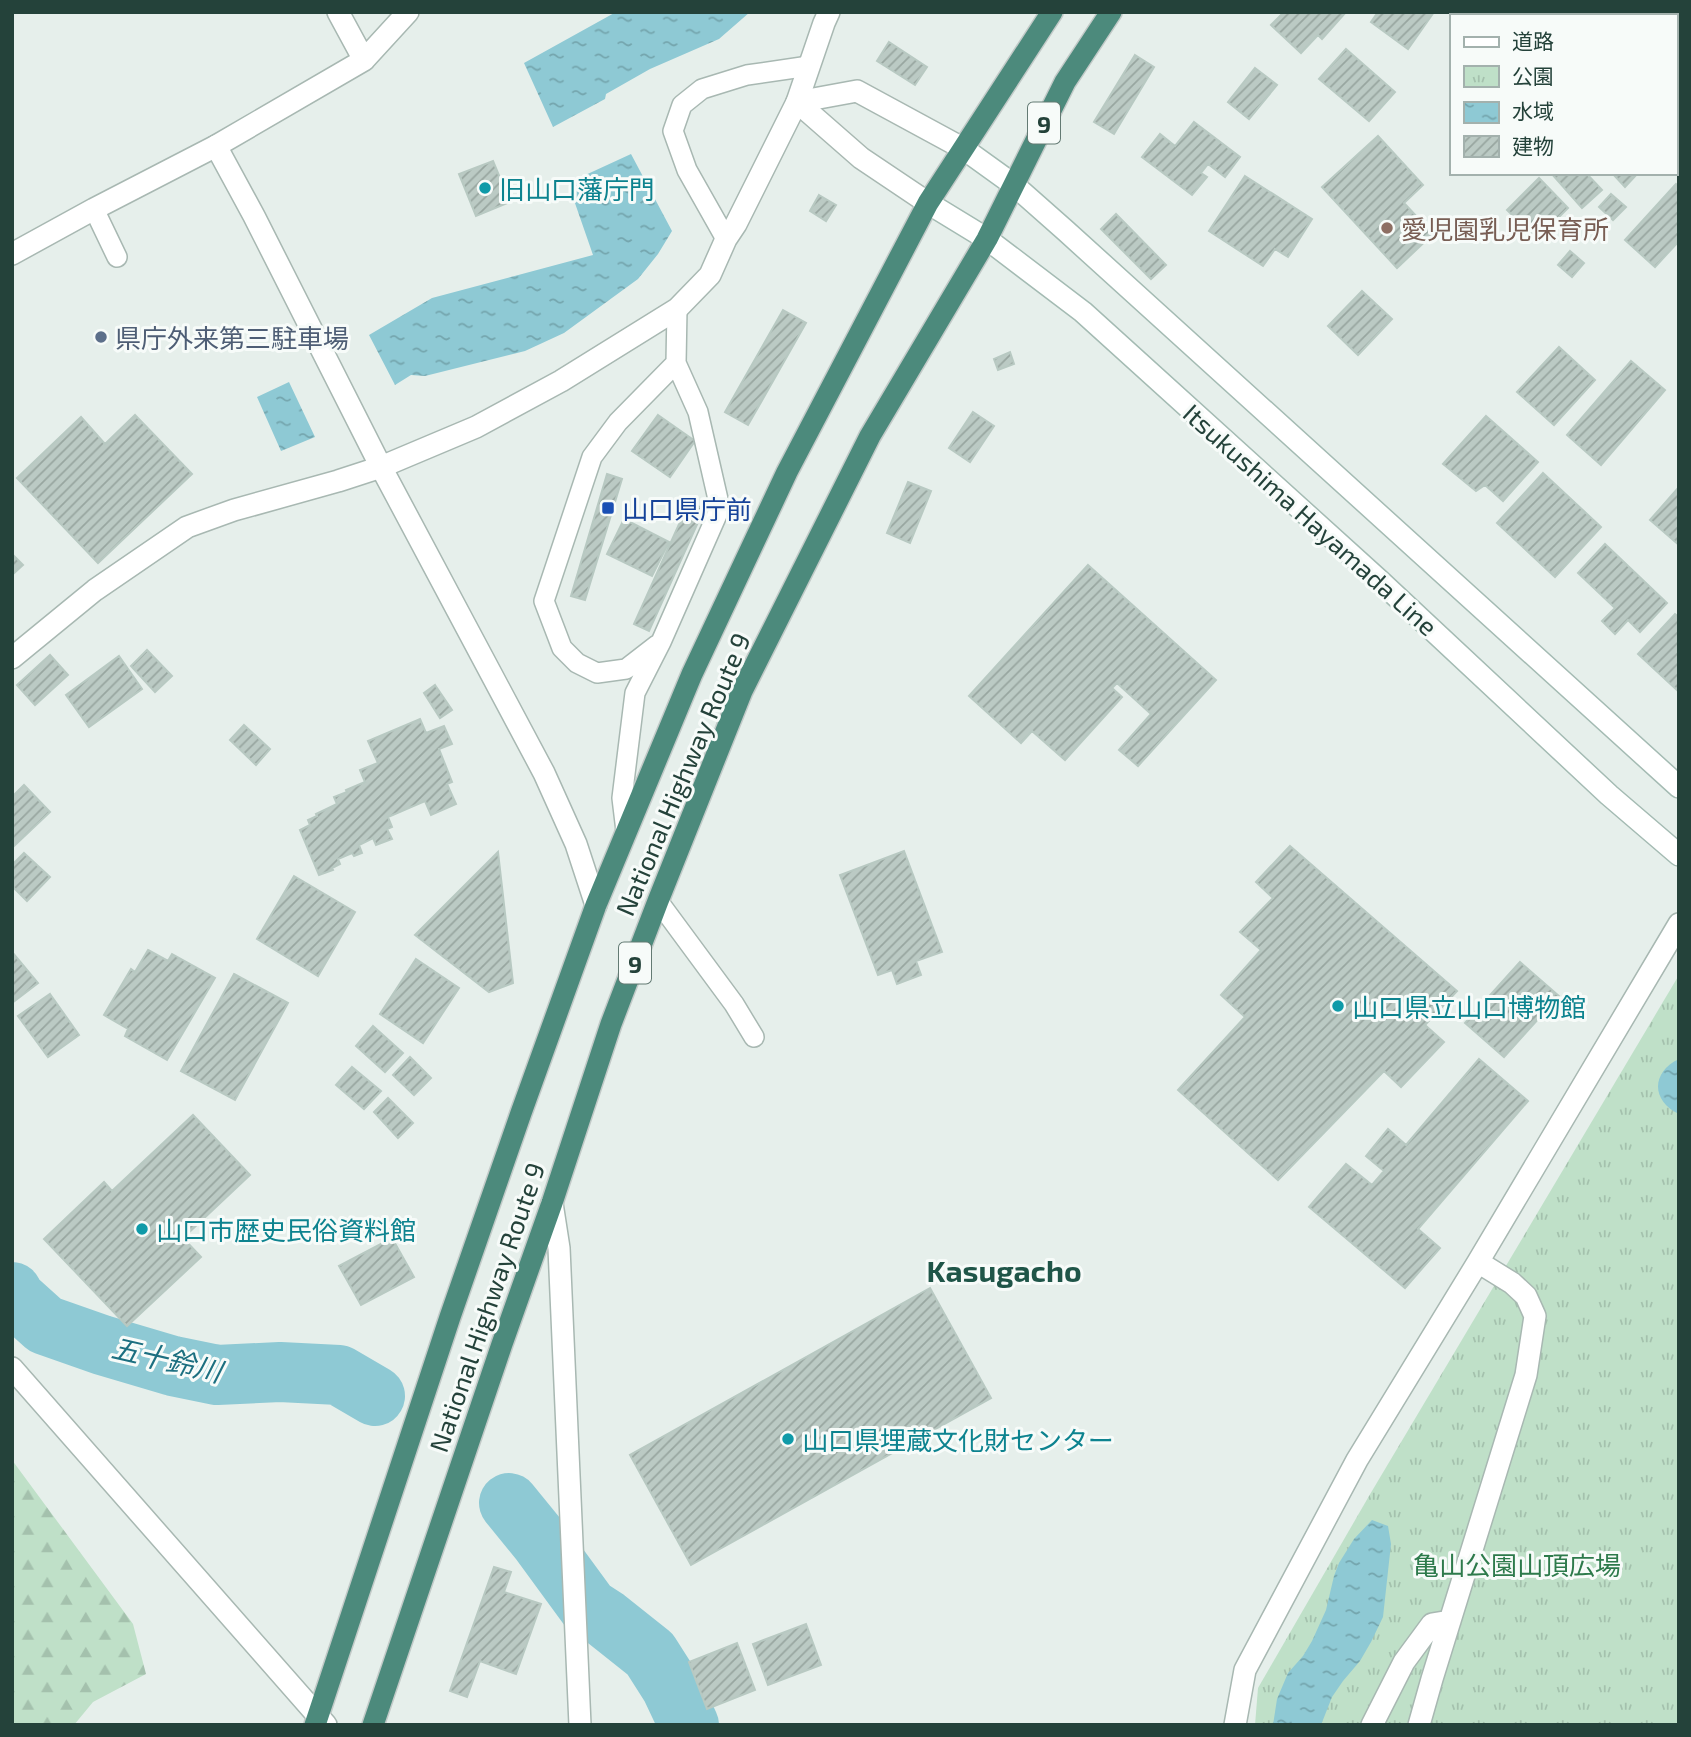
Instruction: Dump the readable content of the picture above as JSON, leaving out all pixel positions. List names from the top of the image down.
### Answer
{
  "streets": {
    "highway": ["9", "National Highway Route 9"],
    "street": ["Itsukushima Hayamada Line"]
  },
  "crossings": [
    ["Itsukushima Hayamada Line", "National Highway Route 9"]
  ],
  "districts": ["Kasugacho"],
  "water": ["五十鈴川"],
  "parks": ["亀山公園山頂広場"],
  "places": {
    "other": [
      "旧山口藩庁門",
      "愛児園乳児保育所",
      "県庁外来第三駐車場",
      "山口県立山口博物館",
      "山口市歴史民俗資料館",
      "山口県埋蔵文化財センター"
    ],
    "transit": ["山口県庁前"]
  },
  "legend": [
    "道路",
    "公園",
    "水域",
    "建物"
  ]
}
